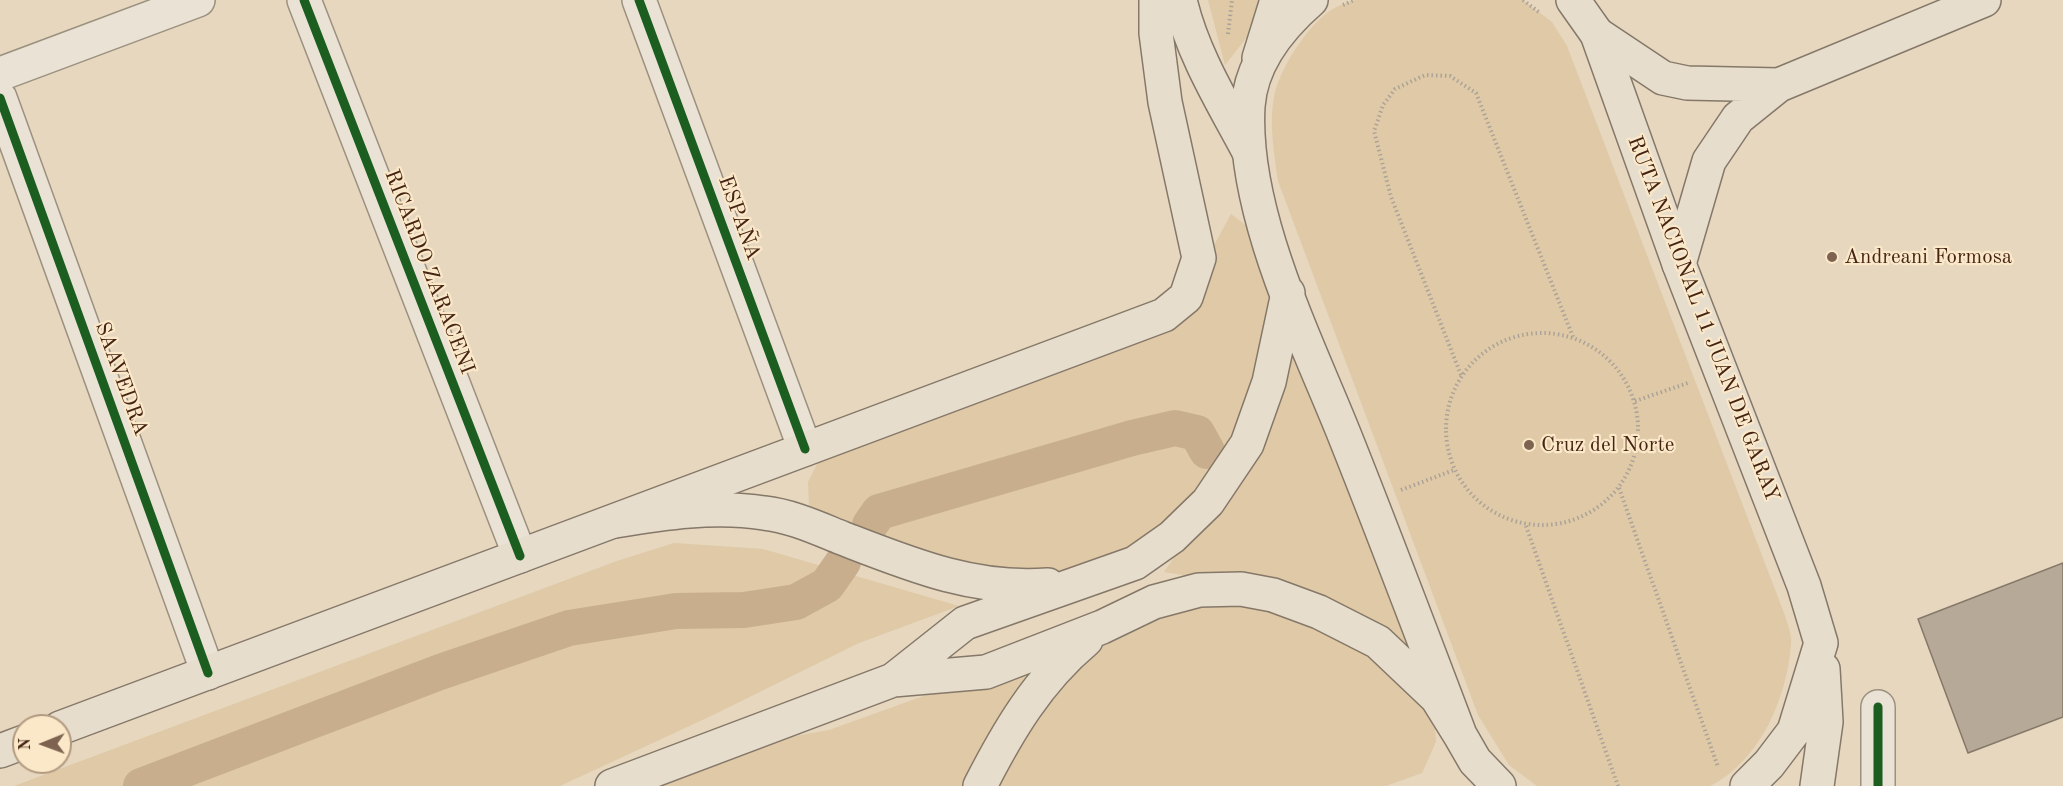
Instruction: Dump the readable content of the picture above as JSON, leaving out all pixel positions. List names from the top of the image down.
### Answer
{
  "streets": {
    "main road": ["RUTA NACIONAL 11 JUAN DE GARAY"],
    "street": ["ESPAÑA", "RICARDO ZARACENI", "SAAVEDRA"]
  },
  "places": ["Andreani Formosa", "Cruz del Norte"],
  "north": "left"
}
